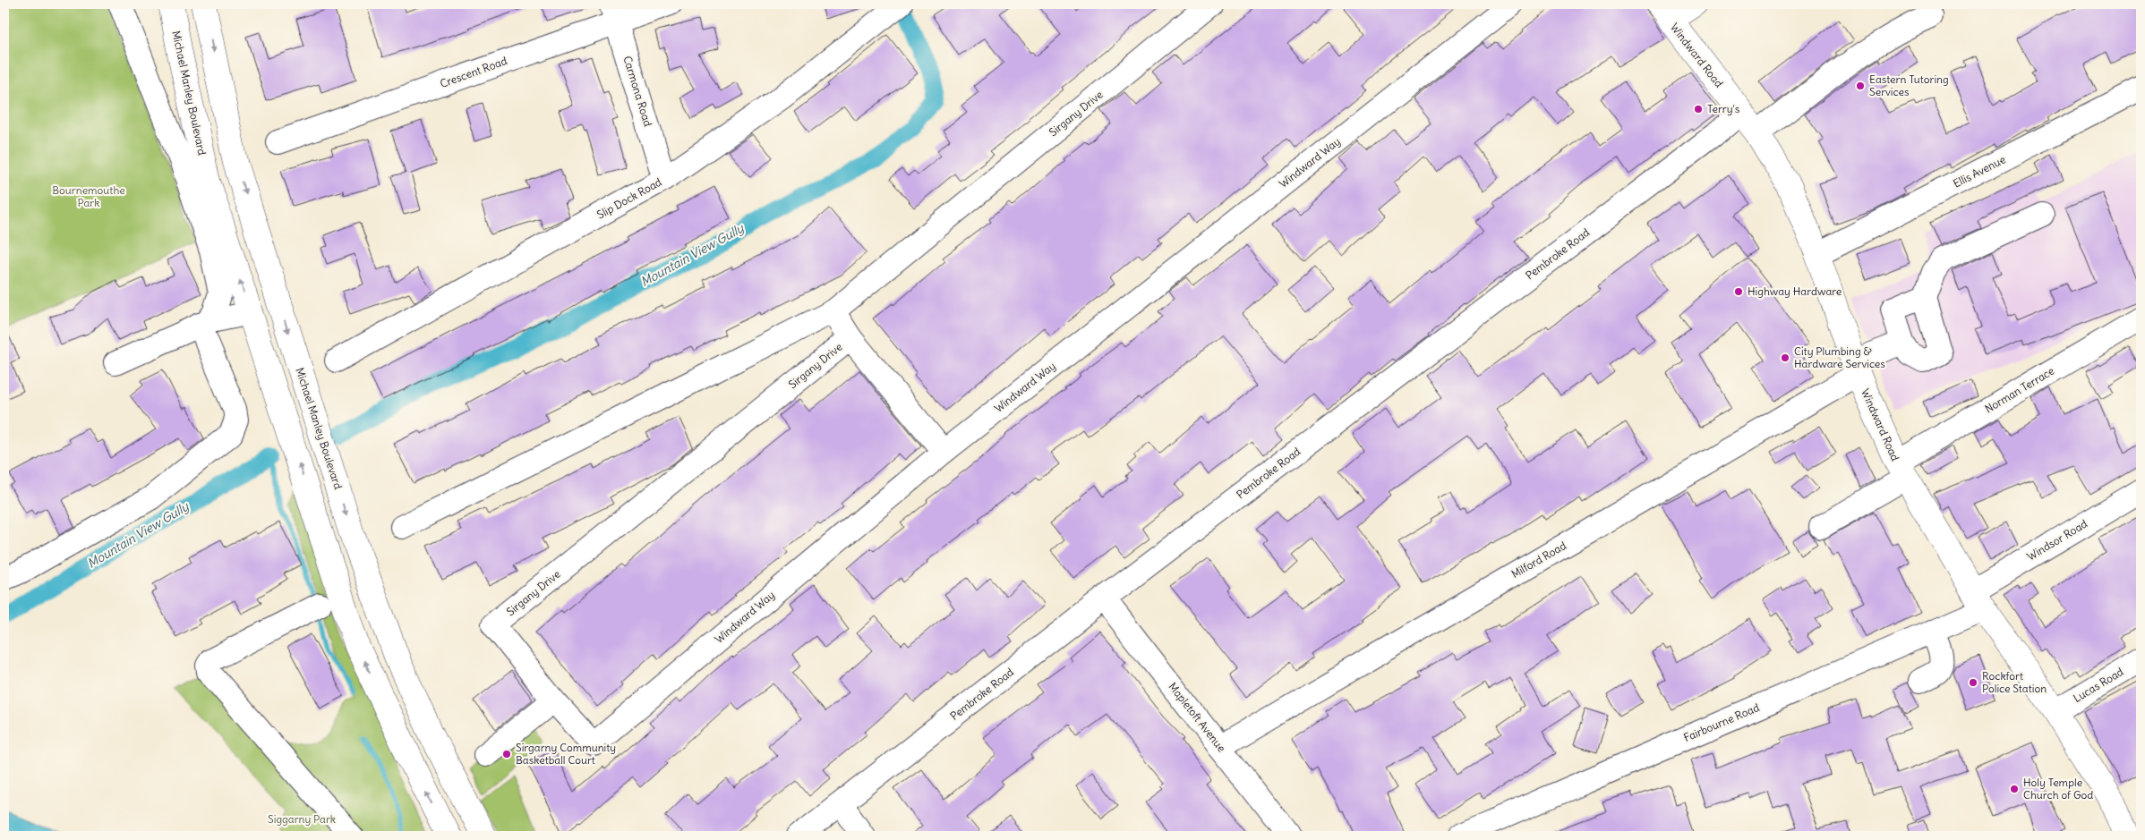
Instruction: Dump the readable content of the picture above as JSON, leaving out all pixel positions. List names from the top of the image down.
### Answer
{
  "streets": {
    "main road": ["Windward Road", "Michael Manley Boulevard"],
    "street": [
      "Crescent Road",
      "Carmona Road",
      "Sirgany Drive",
      "Windward Way",
      "Ellis Avenue",
      "Slip Dock Road",
      "Pembroke Road",
      "Norman Terrace",
      "Windsor Road",
      "Milford Road",
      "Lucas Road",
      "Mapletoft Avenue",
      "Fairbourne Road"
    ]
  },
  "crossings": [
    ["Windward Road", "Ellis Avenue"],
    ["Windward Road", "Pembroke Road"],
    ["Windward Road", "Norman Terrace"],
    ["Windward Road", "Windsor Road"],
    ["Windward Road", "Milford Road"],
    ["Windward Road", "Lucas Road"],
    ["Windward Road", "Fairbourne Road"],
    ["Crescent Road", "Carmona Road"],
    ["Carmona Road", "Slip Dock Road"],
    ["Sirgany Drive", "Windward Way"],
    ["Pembroke Road", "Mapletoft Avenue"],
    ["Windsor Road", "Fairbourne Road"],
    ["Milford Road", "Mapletoft Avenue"]
  ],
  "water": ["Mountain View Gully"],
  "parks": ["Bournemouthe Park", "Siggarny Park"],
  "places": [
    "Eastern Tutoring Services",
    "Terry's",
    "Highway Hardware",
    "City Plumbing & Hardware Services",
    "Rockfort Police Station",
    "Sirgarny Community Basketball Court",
    "Holy Temple Church of God"
  ]
}
